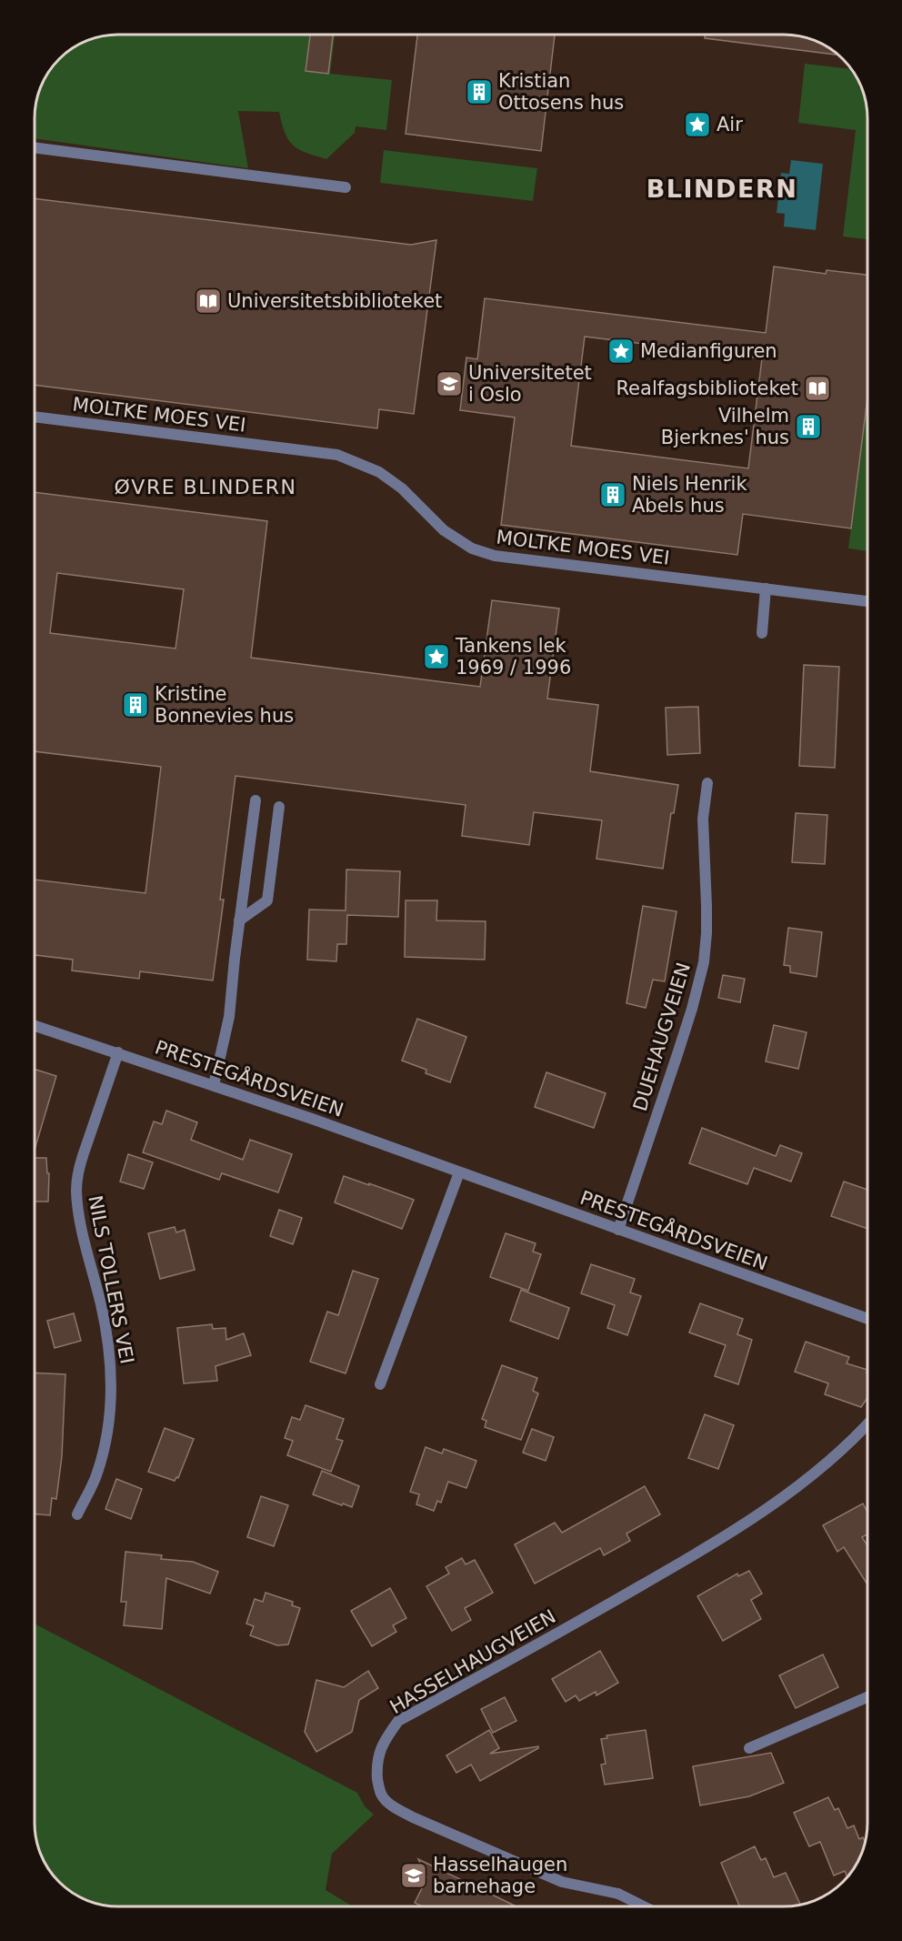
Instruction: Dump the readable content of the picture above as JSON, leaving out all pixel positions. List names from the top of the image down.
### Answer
{
  "streets": {
    "street": [
      "MOLTKE MOES VEI",
      "DUEHAUGVEIEN",
      "PRESTEGÅRDSVEIEN",
      "NILS TOLLERS VEI",
      "HASSELHAUGVEIEN"
    ]
  },
  "crossings": [
    ["DUEHAUGVEIEN", "PRESTEGÅRDSVEIEN"],
    ["PRESTEGÅRDSVEIEN", "NILS TOLLERS VEI"]
  ],
  "districts": ["BLINDERN", "ØVRE BLINDERN"],
  "places": {
    "building": [
      "Kristian Ottosens hus",
      "Vilhelm Bjerknes' hus",
      "Niels Henrik Abels hus",
      "Kristine Bonnevies hus"
    ],
    "place": ["Air", "Medianfiguren", "Tankens lek 1969 / 1996"],
    "library": ["Universitetsbiblioteket", "Realfagsbiblioteket"],
    "school or university": ["Universitetet i Oslo", "Hasselhaugen barnehage"]
  }
}
